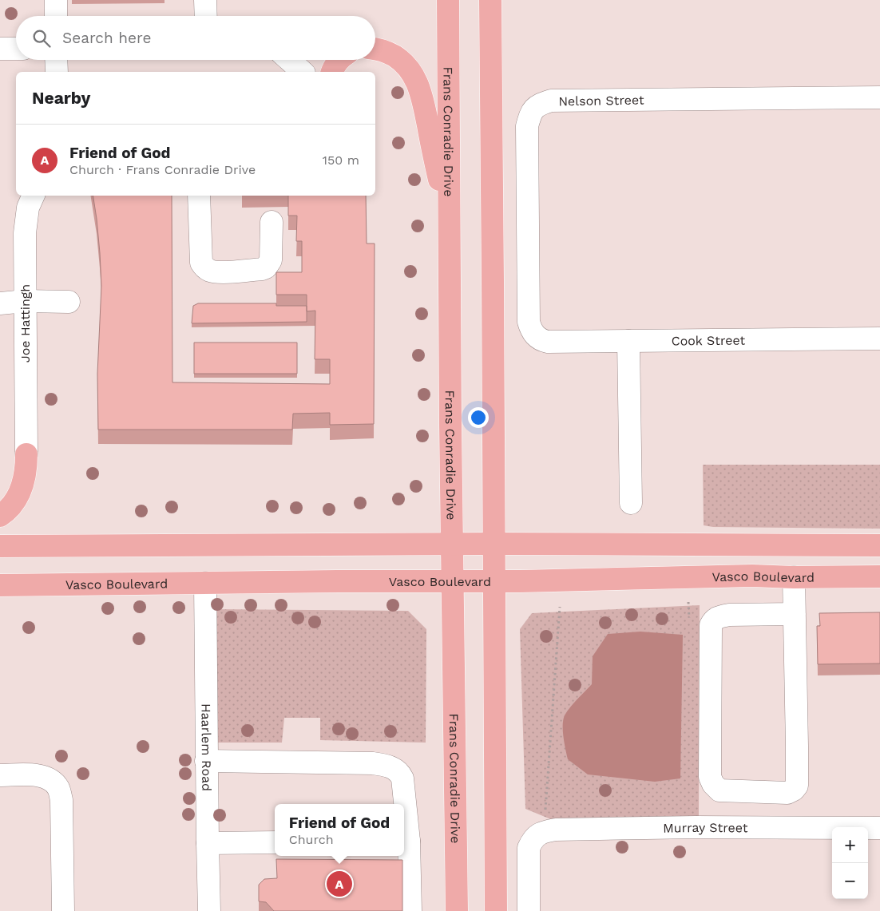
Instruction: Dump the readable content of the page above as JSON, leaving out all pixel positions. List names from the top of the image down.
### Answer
{
  "streets": {
    "main road": ["Frans Conradie Drive", "Vasco Boulevard"],
    "street": [
      "Nelson Street",
      "Joe Hattingh",
      "Cook Street",
      "Haarlem Road",
      "Murray Street"
    ]
  },
  "crossings": [
    ["Nelson Street", "Cook Street"],
    ["Frans Conradie Drive", "Vasco Boulevard"],
    ["Vasco Boulevard", "Haarlem Road"]
  ],
  "page": {
    "search": "Search here",
    "heading": "Nearby",
    "list": [
      {
        "mark": "A",
        "name": "Friend of God",
        "note": "Church · Frans Conradie Drive",
        "value": "150 m"
      }
    ],
    "popup": ["Friend of God", "Church"],
    "map_buttons": ["+", "−"],
    "pins": "A"
  }
}
